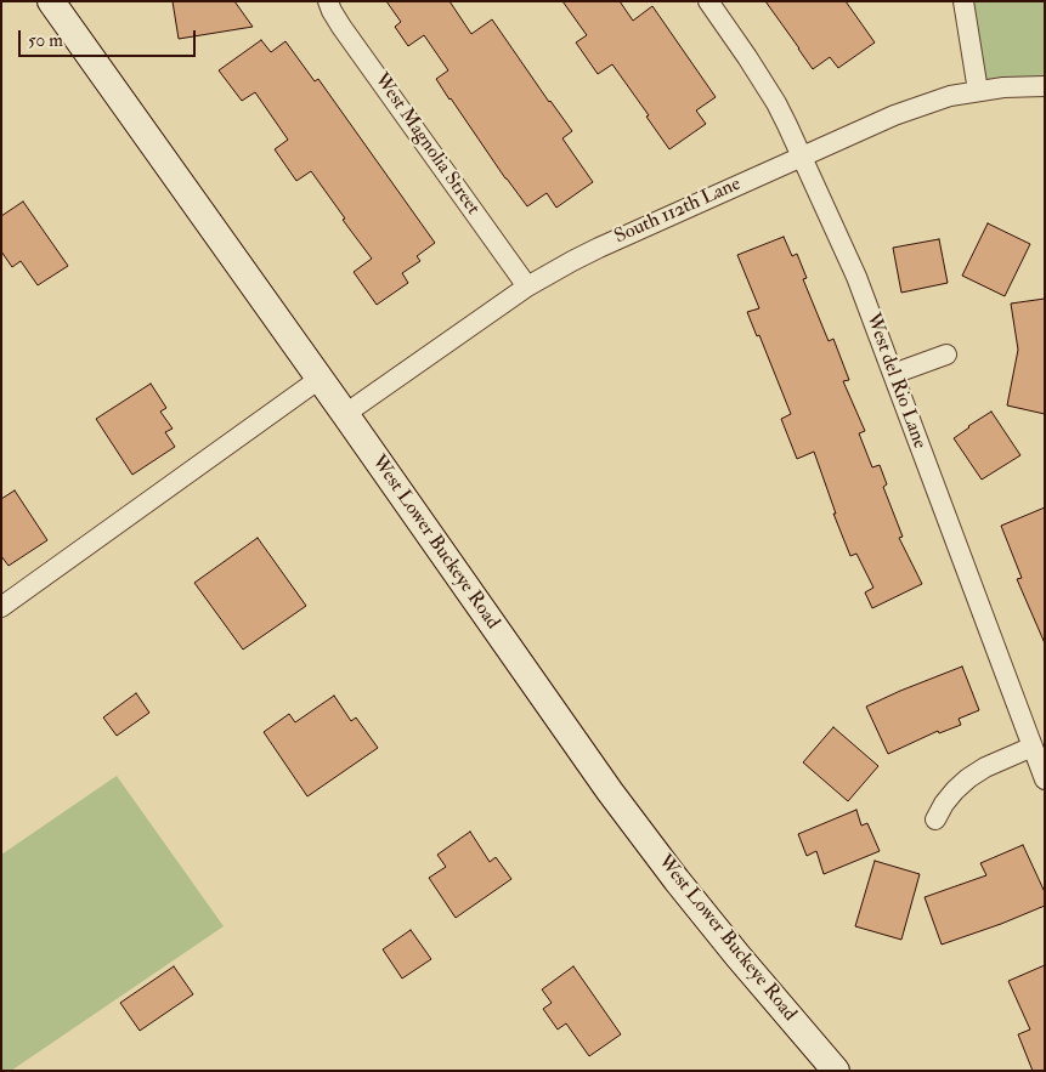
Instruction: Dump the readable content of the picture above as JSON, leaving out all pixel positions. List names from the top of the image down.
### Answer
{
  "streets": {
    "main road": ["West Lower Buckeye Road"],
    "street": ["West Magnolia Street", "South 112th Lane", "West del Rio Lane"]
  },
  "crossings": [
    ["West Magnolia Street", "South 112th Lane"],
    ["South 112th Lane", "West del Rio Lane"],
    ["South 112th Lane", "West Lower Buckeye Road"]
  ],
  "scale_bar": "50 m"
}
